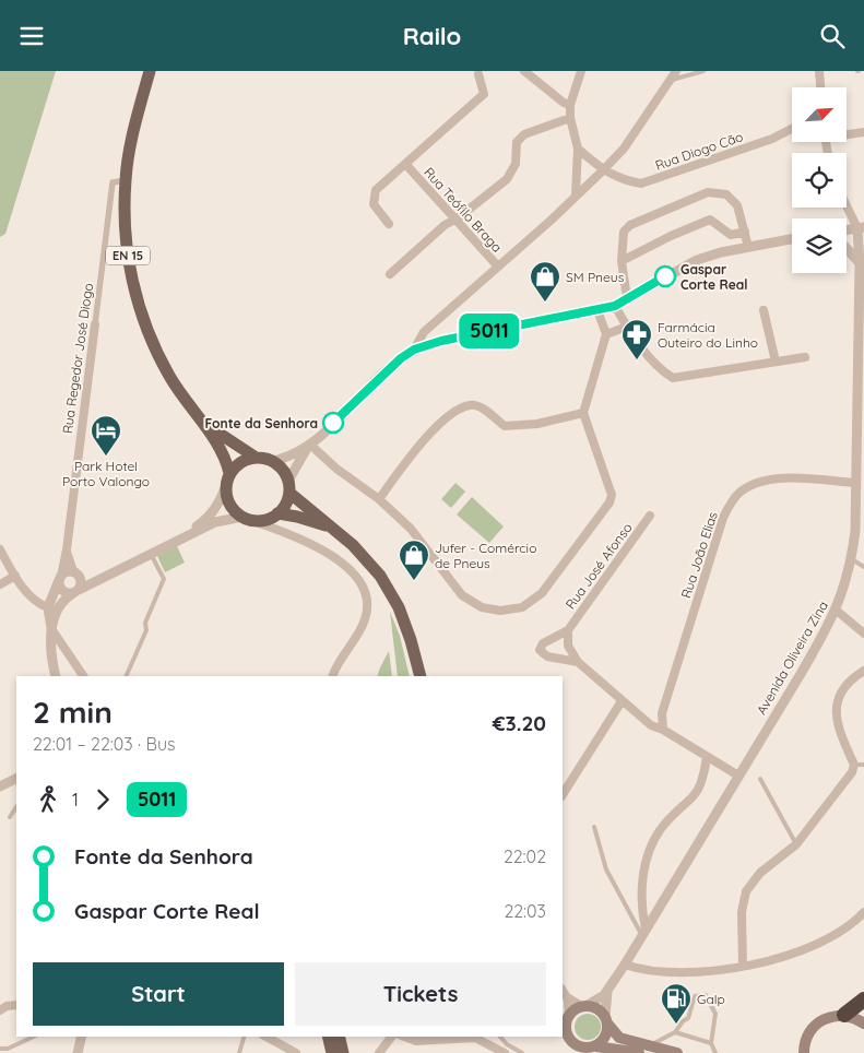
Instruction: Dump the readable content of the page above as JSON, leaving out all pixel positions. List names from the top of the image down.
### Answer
{
  "streets": {
    "main road": ["EN 15", "Avenida Oliveira Zina"],
    "street": [
      "Rua Diogo Cão",
      "Rua Teófilo Braga",
      "Rua Regedor José Diogo",
      "Rua João Elias",
      "Rua José Afonso"
    ]
  },
  "crossings": [
    ["EN 15", "Rua Regedor José Diogo"],
    ["Rua João Elias", "Rua José Afonso"],
    ["Rua João Elias", "Avenida Oliveira Zina"],
    ["Rua José Afonso", "Avenida Oliveira Zina"]
  ],
  "places": {
    "other": ["Gaspar Corte Real", "Fonte da Senhora"],
    "shop": ["SM Pneus", "Jufer - Comércio de Pneus"],
    "pharmacy": ["Farmácia Outeiro do Linho"],
    "hotel": ["Park Hotel Porto Valongo"],
    "fuel station": ["Galp"]
  },
  "lines": ["bus line 5011"],
  "north": "top right",
  "page": {
    "header": "Railo",
    "on_map": "5011",
    "heading": ["2 min", "22:01 – 22:03 · Bus", "€3.20"],
    "legs": ["1", "5011"],
    "list": [
      {
        "name": "Fonte da Senhora",
        "value": "22:02"
      },
      {
        "name": "Gaspar Corte Real",
        "value": "22:03"
      }
    ],
    "buttons": ["Start", "Tickets"]
  }
}
